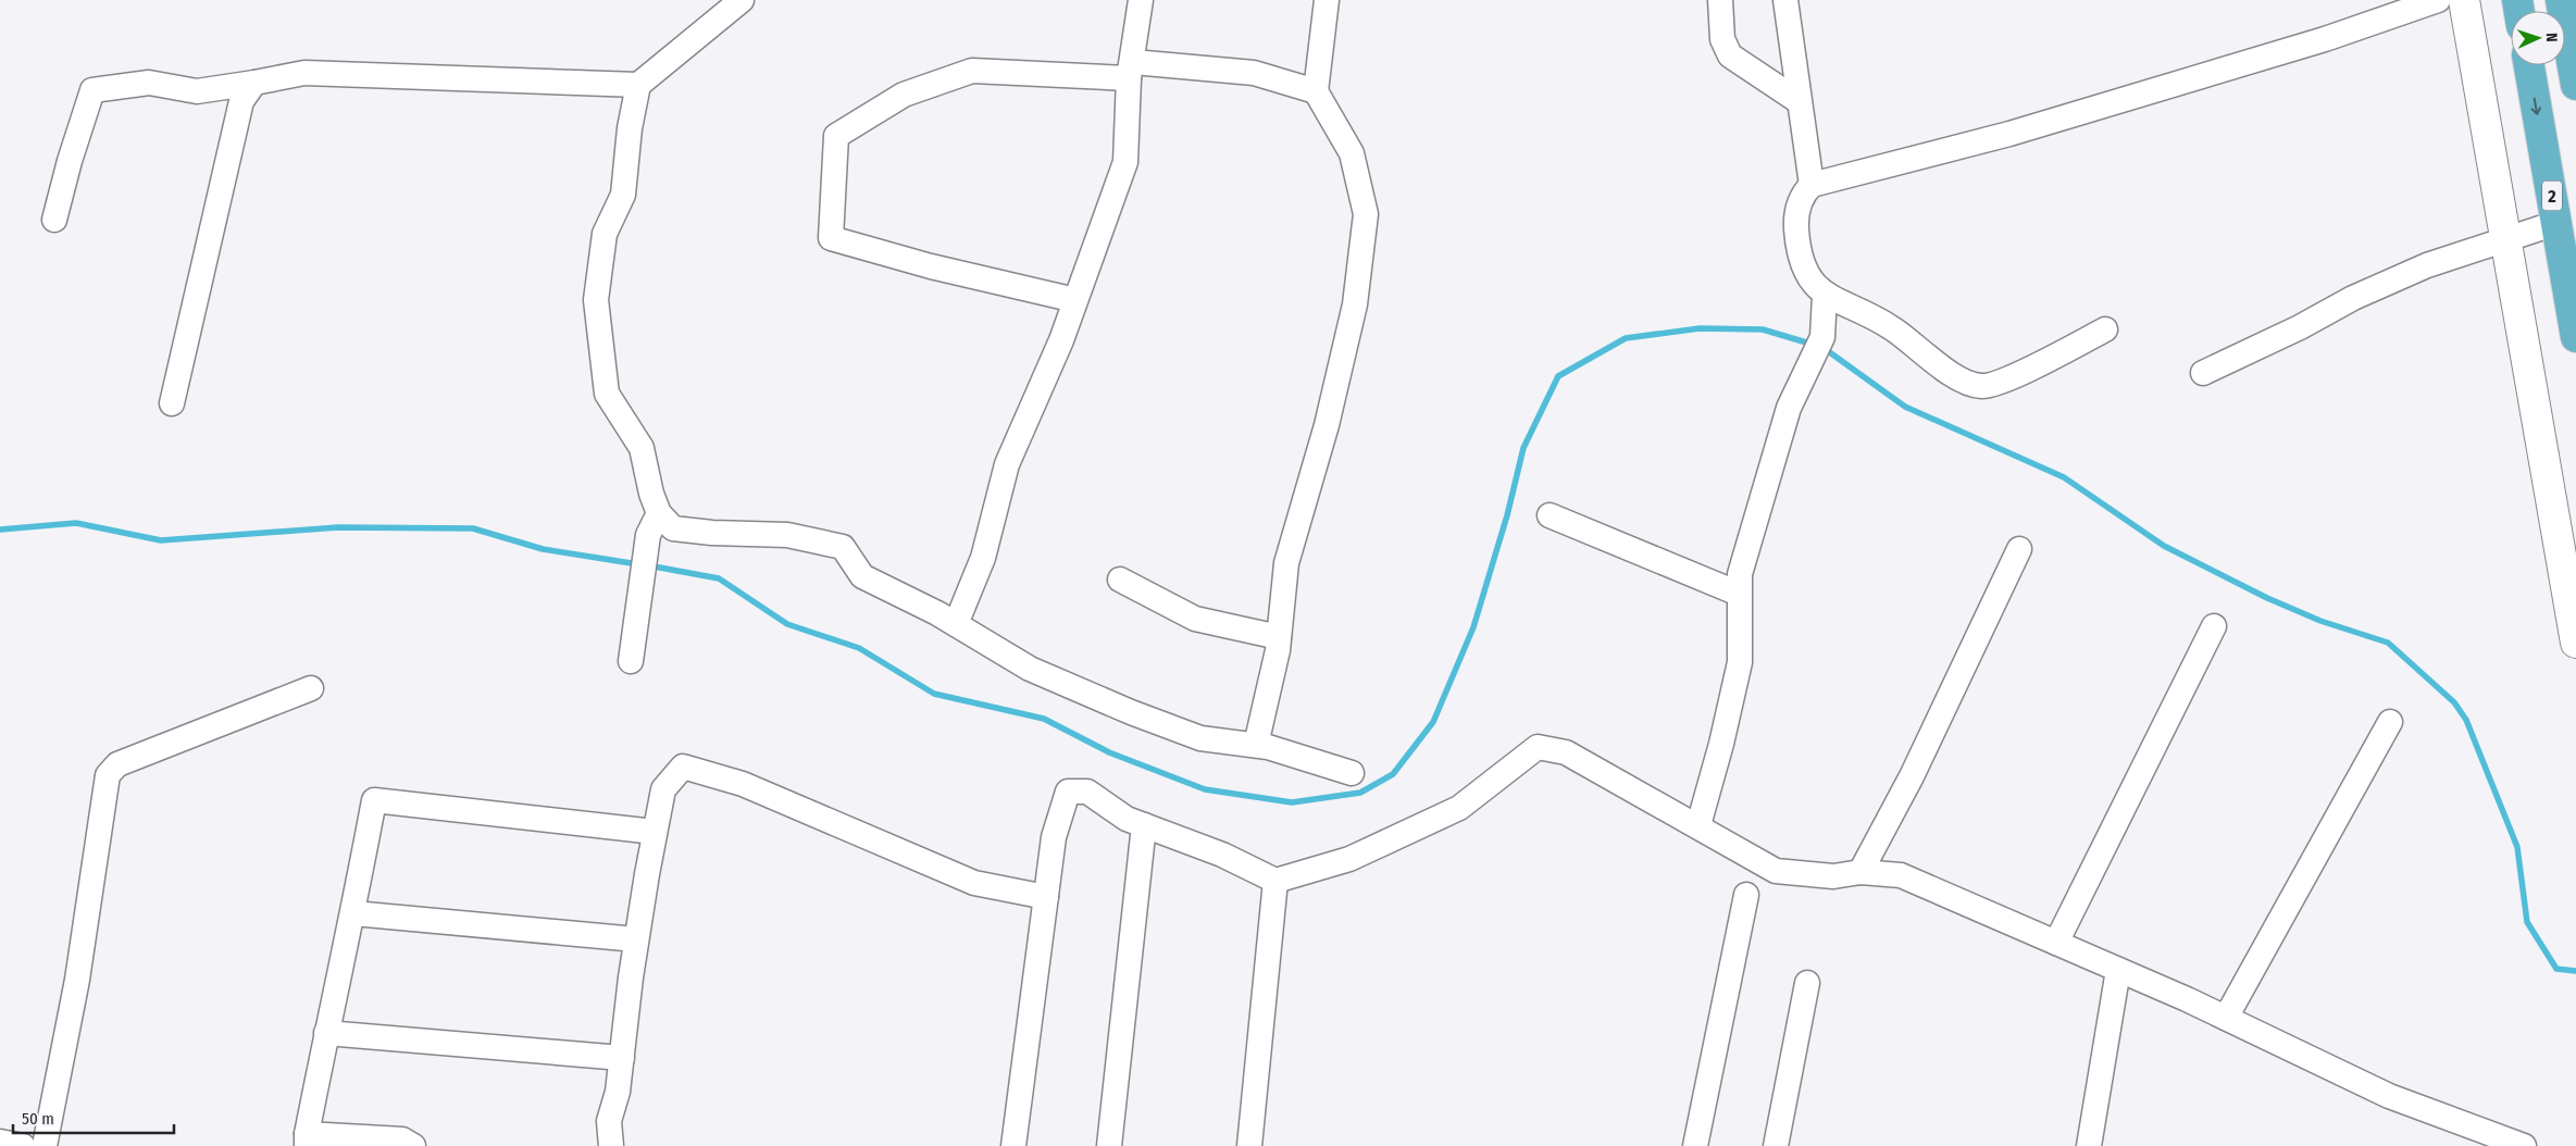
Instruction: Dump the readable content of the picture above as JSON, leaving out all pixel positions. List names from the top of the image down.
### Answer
{
  "streets": {
    "highway": ["2"]
  },
  "scale_bar": "50 m",
  "north": "right"
}
